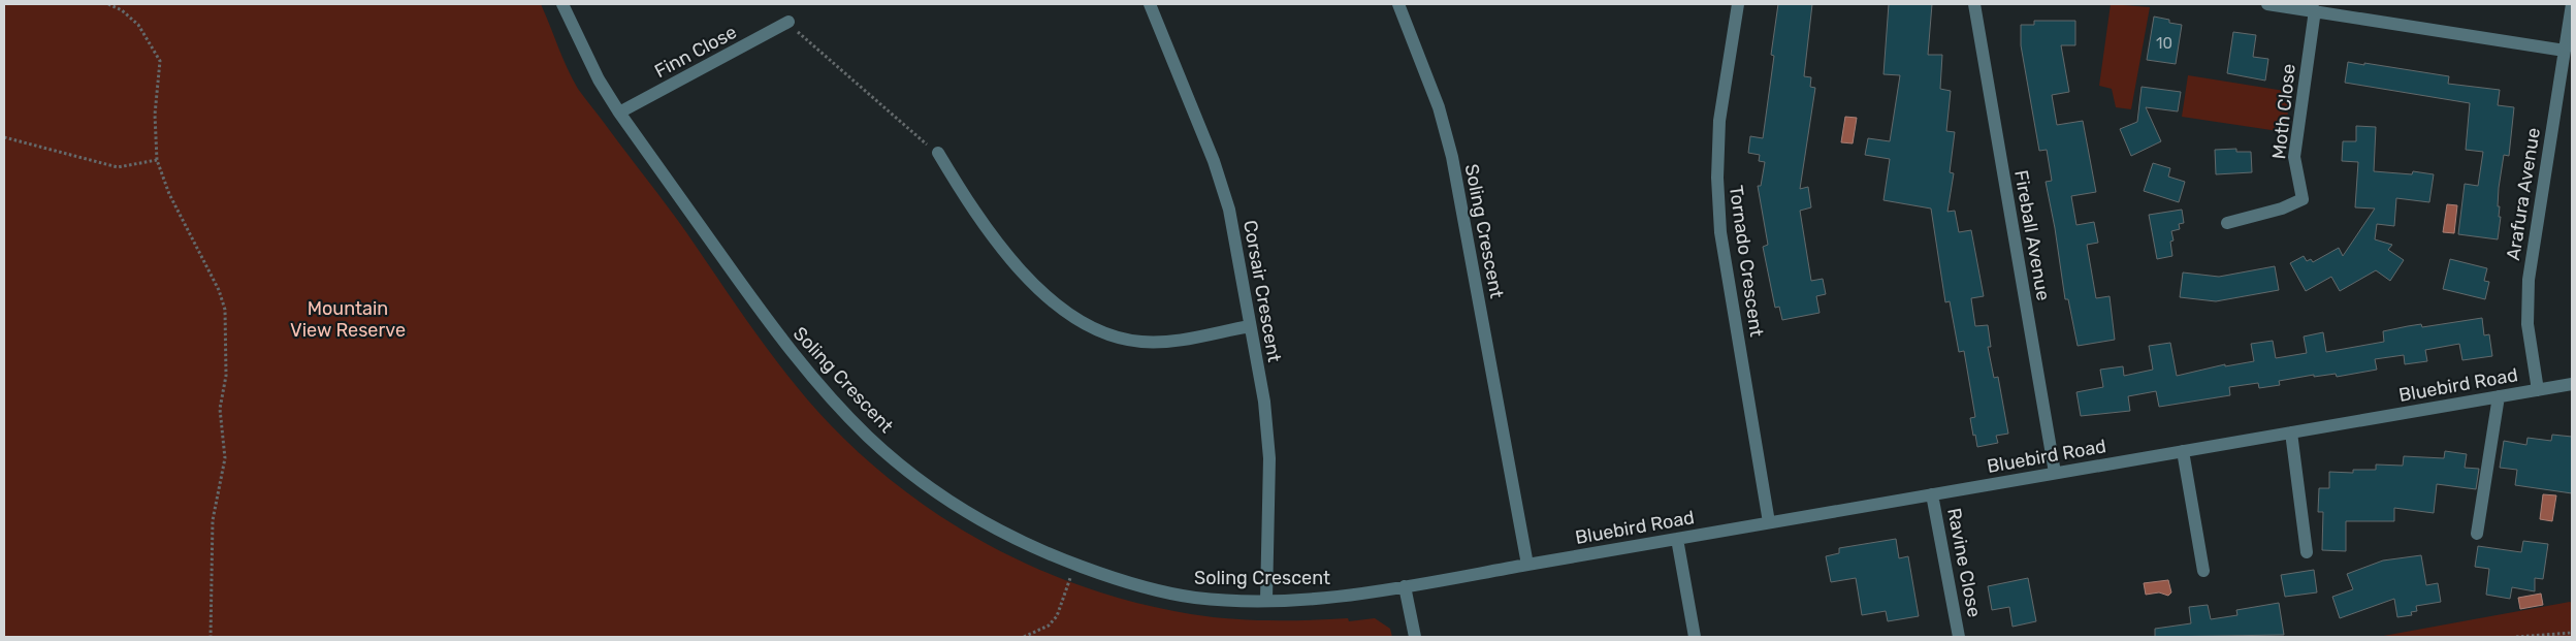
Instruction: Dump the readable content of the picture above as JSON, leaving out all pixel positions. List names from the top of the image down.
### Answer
{
  "streets": {
    "street": [
      "Finn Close",
      "Moth Close",
      "Arafura Avenue",
      "Soling Crescent",
      "Fireball Avenue",
      "Tornado Crescent",
      "Corsair Crescent",
      "Bluebird Road",
      "Ravine Close"
    ]
  },
  "crossings": [
    ["Finn Close", "Soling Crescent"],
    ["Arafura Avenue", "Bluebird Road"],
    ["Soling Crescent", "Corsair Crescent"],
    ["Soling Crescent", "Bluebird Road"],
    ["Fireball Avenue", "Bluebird Road"],
    ["Tornado Crescent", "Bluebird Road"],
    ["Bluebird Road", "Ravine Close"]
  ],
  "parks": ["Mountain View Reserve"],
  "house_numbers": ["10"]
}
